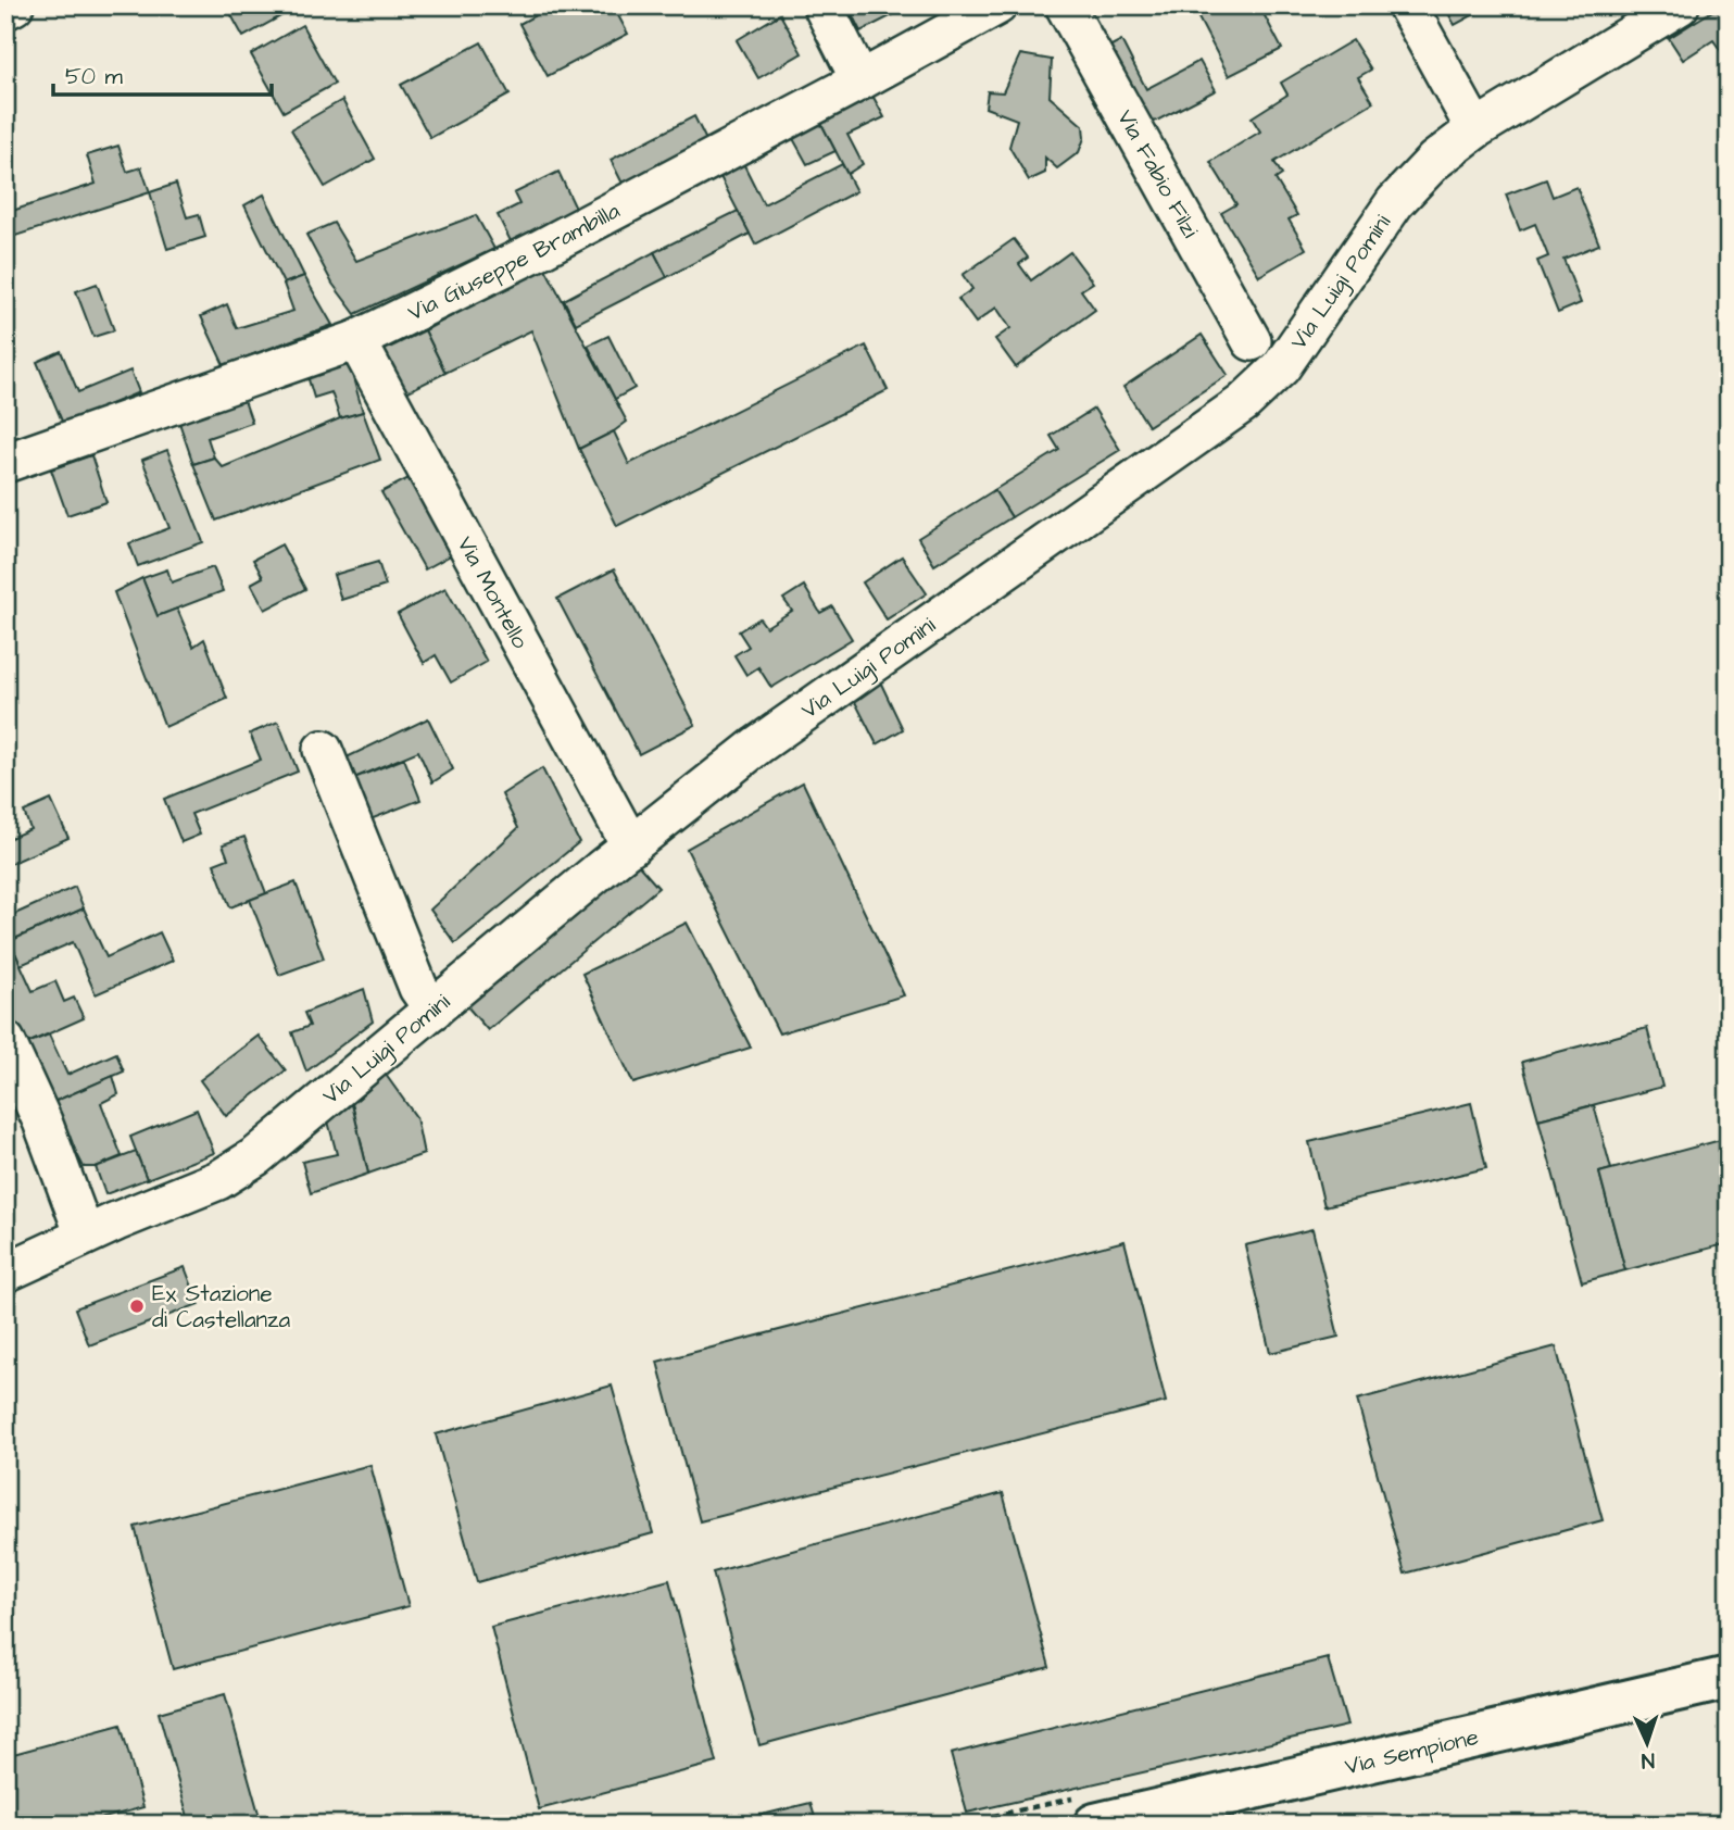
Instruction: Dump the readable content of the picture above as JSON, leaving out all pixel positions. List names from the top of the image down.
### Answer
{
  "streets": {
    "main road": ["Via Sempione"],
    "street": [
      "Via Fabio Filzi",
      "Via Giuseppe Brambilla",
      "Via Luigi Pomini",
      "Via Montello"
    ]
  },
  "crossings": [
    ["Via Giuseppe Brambilla", "Via Montello"],
    ["Via Luigi Pomini", "Via Montello"]
  ],
  "places": ["Ex Stazione di Castellanza"],
  "scale_bar": "50 m",
  "north": "bottom"
}
